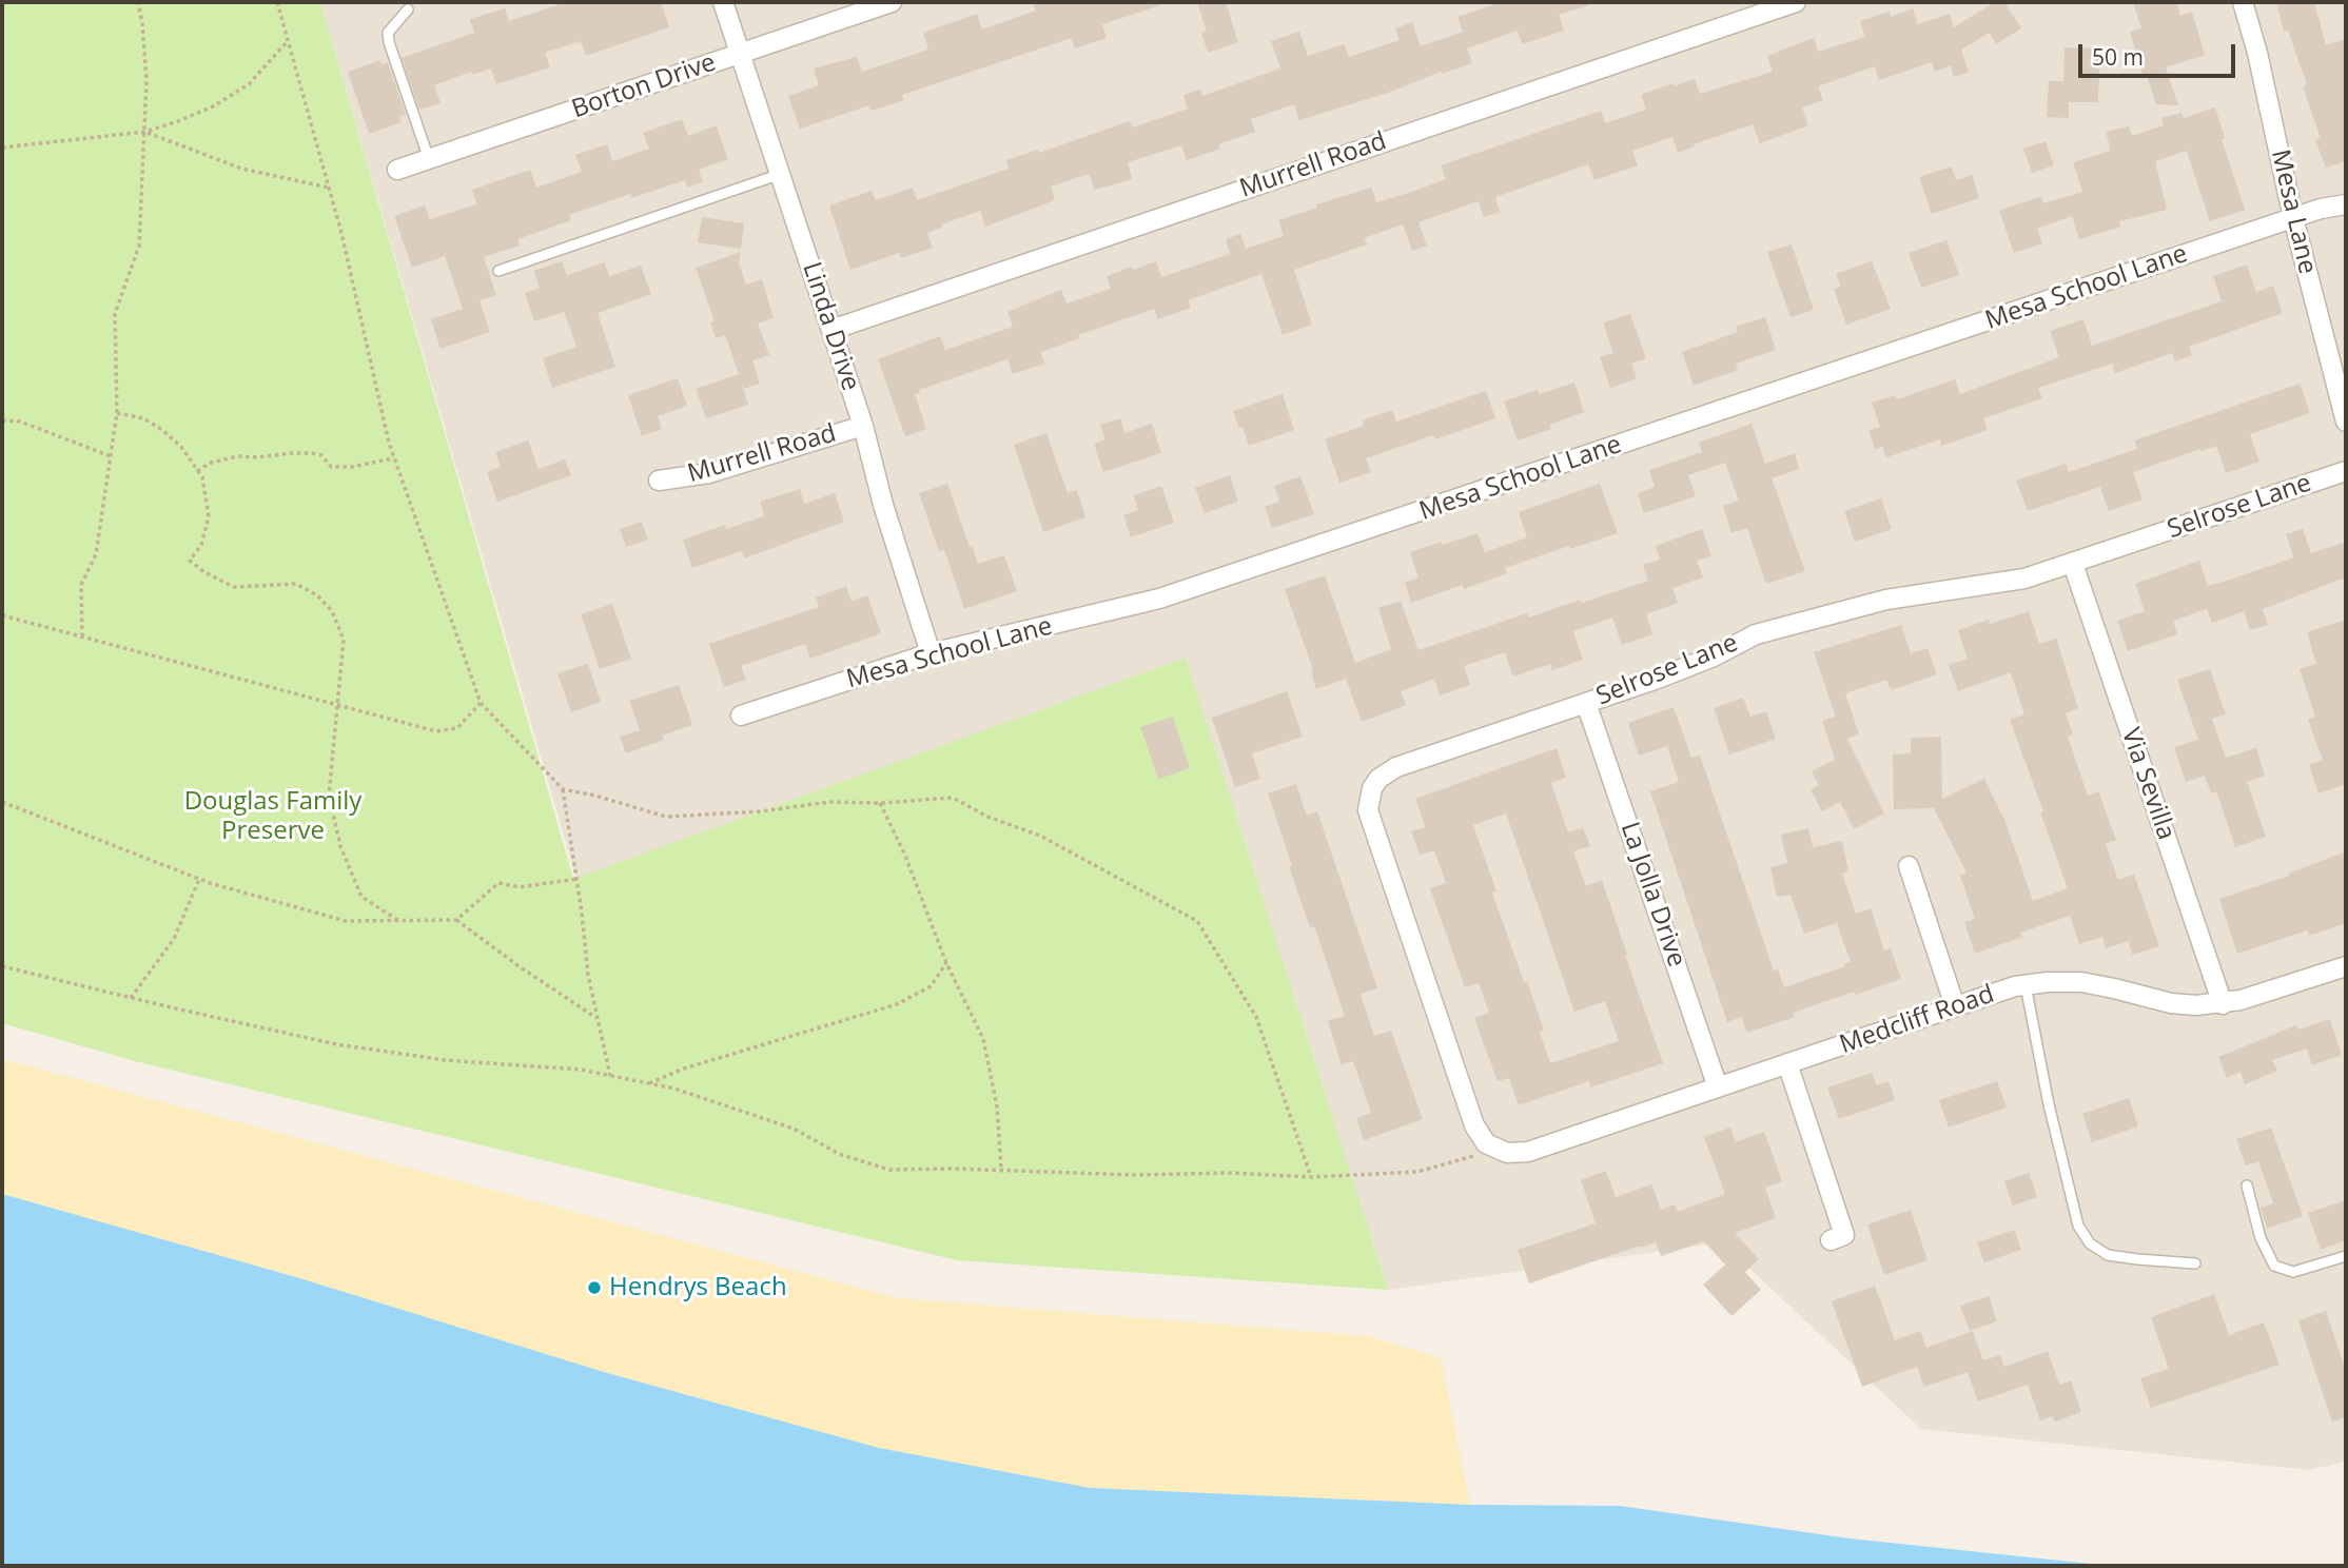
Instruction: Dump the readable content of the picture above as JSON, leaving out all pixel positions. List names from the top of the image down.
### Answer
{
  "streets": {
    "street": [
      "Borton Drive",
      "Murrell Road",
      "Mesa Lane",
      "Mesa School Lane",
      "Linda Drive",
      "Selrose Lane",
      "Via Sevilla",
      "La Jolla Drive",
      "Medcliff Road"
    ]
  },
  "crossings": [
    ["Borton Drive", "Linda Drive"],
    ["Murrell Road", "Linda Drive"],
    ["Mesa Lane", "Mesa School Lane"],
    ["Mesa School Lane", "Linda Drive"],
    ["Selrose Lane", "Via Sevilla"],
    ["Selrose Lane", "La Jolla Drive"],
    ["Selrose Lane", "Medcliff Road"],
    ["Via Sevilla", "Medcliff Road"],
    ["La Jolla Drive", "Medcliff Road"]
  ],
  "parks": ["Douglas Family Preserve"],
  "places": ["Hendrys Beach"],
  "scale_bar": "50 m"
}
